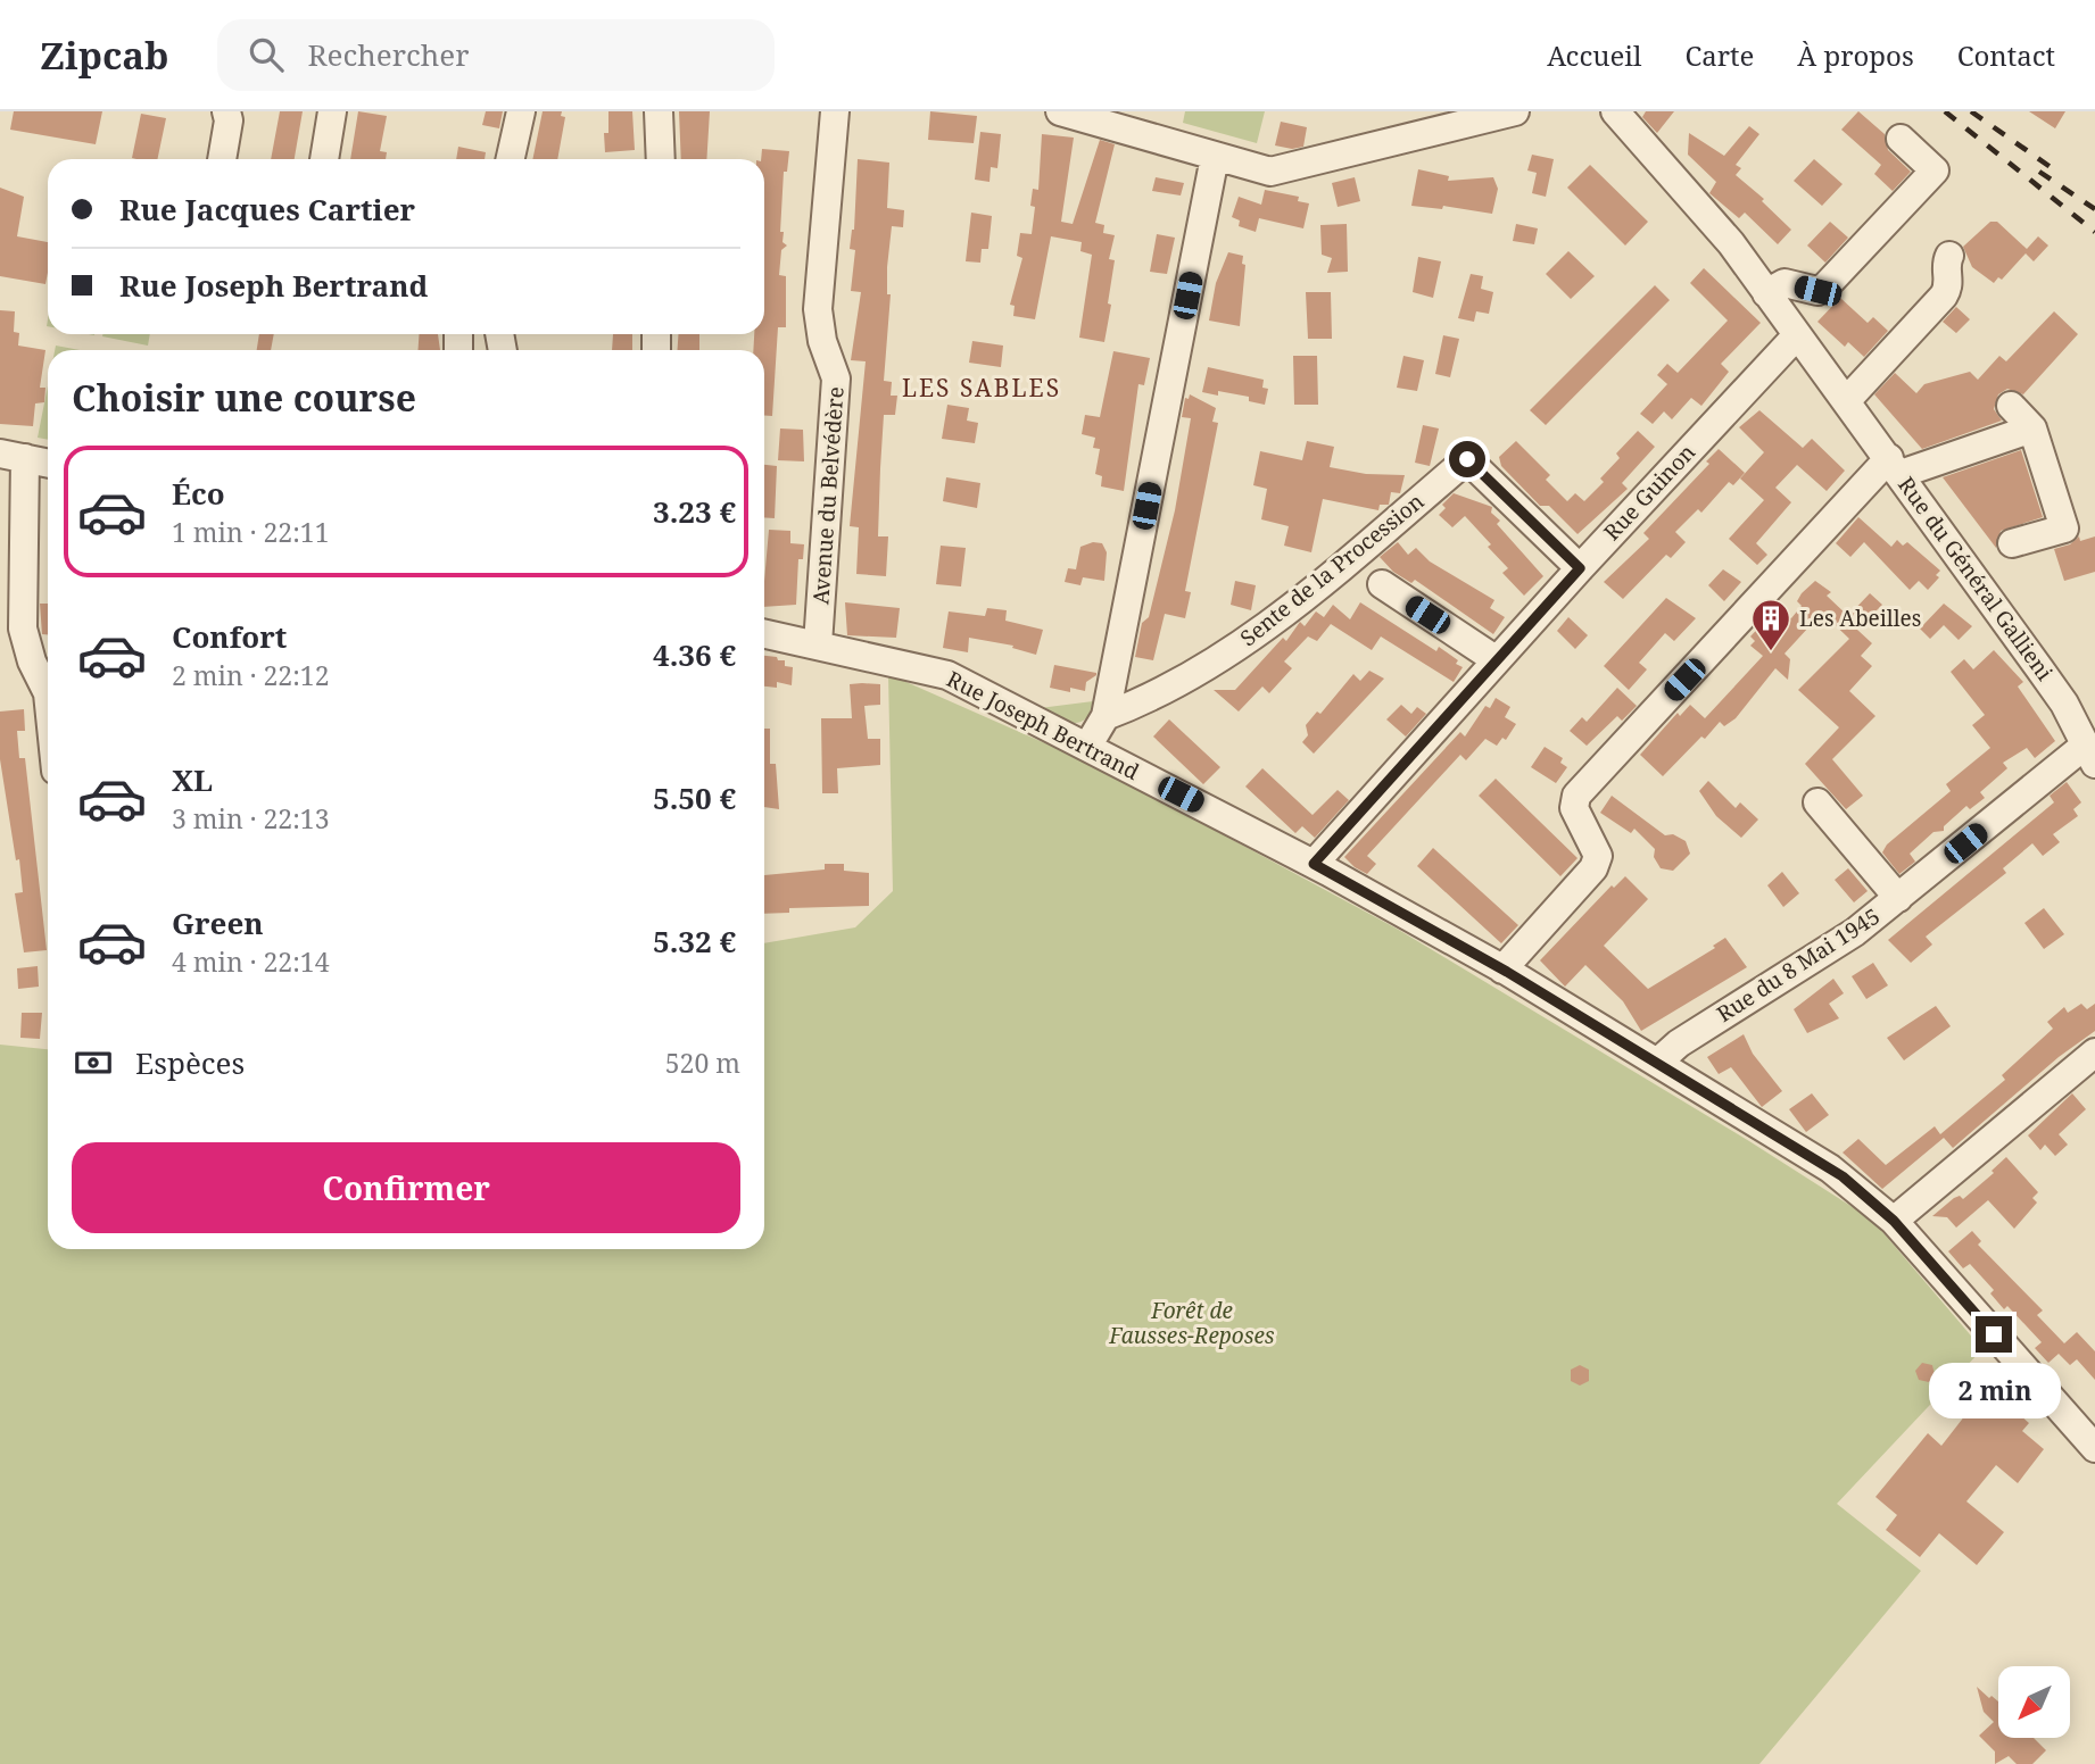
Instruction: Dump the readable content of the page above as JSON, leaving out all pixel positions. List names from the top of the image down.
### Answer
{
  "streets": {
    "street": [
      "Rue Guinon",
      "Avenue du Belvédère",
      "Sente de la Procession",
      "Rue du Général Gallieni",
      "Rue Joseph Bertrand",
      "Rue du 8 Mai 1945"
    ]
  },
  "crossings": [
    ["Rue Guinon", "Sente de la Procession"],
    ["Rue Guinon", "Rue du Général Gallieni"],
    ["Rue Guinon", "Rue Joseph Bertrand"],
    ["Avenue du Belvédère", "Rue Joseph Bertrand"],
    ["Rue du Général Gallieni", "Rue du 8 Mai 1945"],
    ["Rue Joseph Bertrand", "Rue du 8 Mai 1945"]
  ],
  "districts": ["LES SABLES"],
  "parks": ["Forêt de Fausses-Reposes"],
  "places": {
    "building": ["Les Abeilles"]
  },
  "north": "bottom left",
  "page": {
    "header": "Zipcab",
    "search": "Rechercher",
    "nav": [
      "Accueil",
      "Carte",
      "À propos",
      "Contact"
    ],
    "banner": ["Rue Jacques Cartier", "Rue Joseph Bertrand"],
    "heading": "Choisir une course",
    "list": [
      {
        "name": "Éco",
        "note": "1 min · 22:11",
        "value": "3.23 €"
      },
      {
        "name": "Confort",
        "note": "2 min · 22:12",
        "value": "4.36 €"
      },
      {
        "name": "XL",
        "note": "3 min · 22:13",
        "value": "5.50 €"
      },
      {
        "name": "Green",
        "note": "4 min · 22:14",
        "value": "5.32 €"
      }
    ],
    "pay": ["Espèces", "520 m"],
    "buttons": "Confirmer",
    "bubble": "2 min"
  }
}
